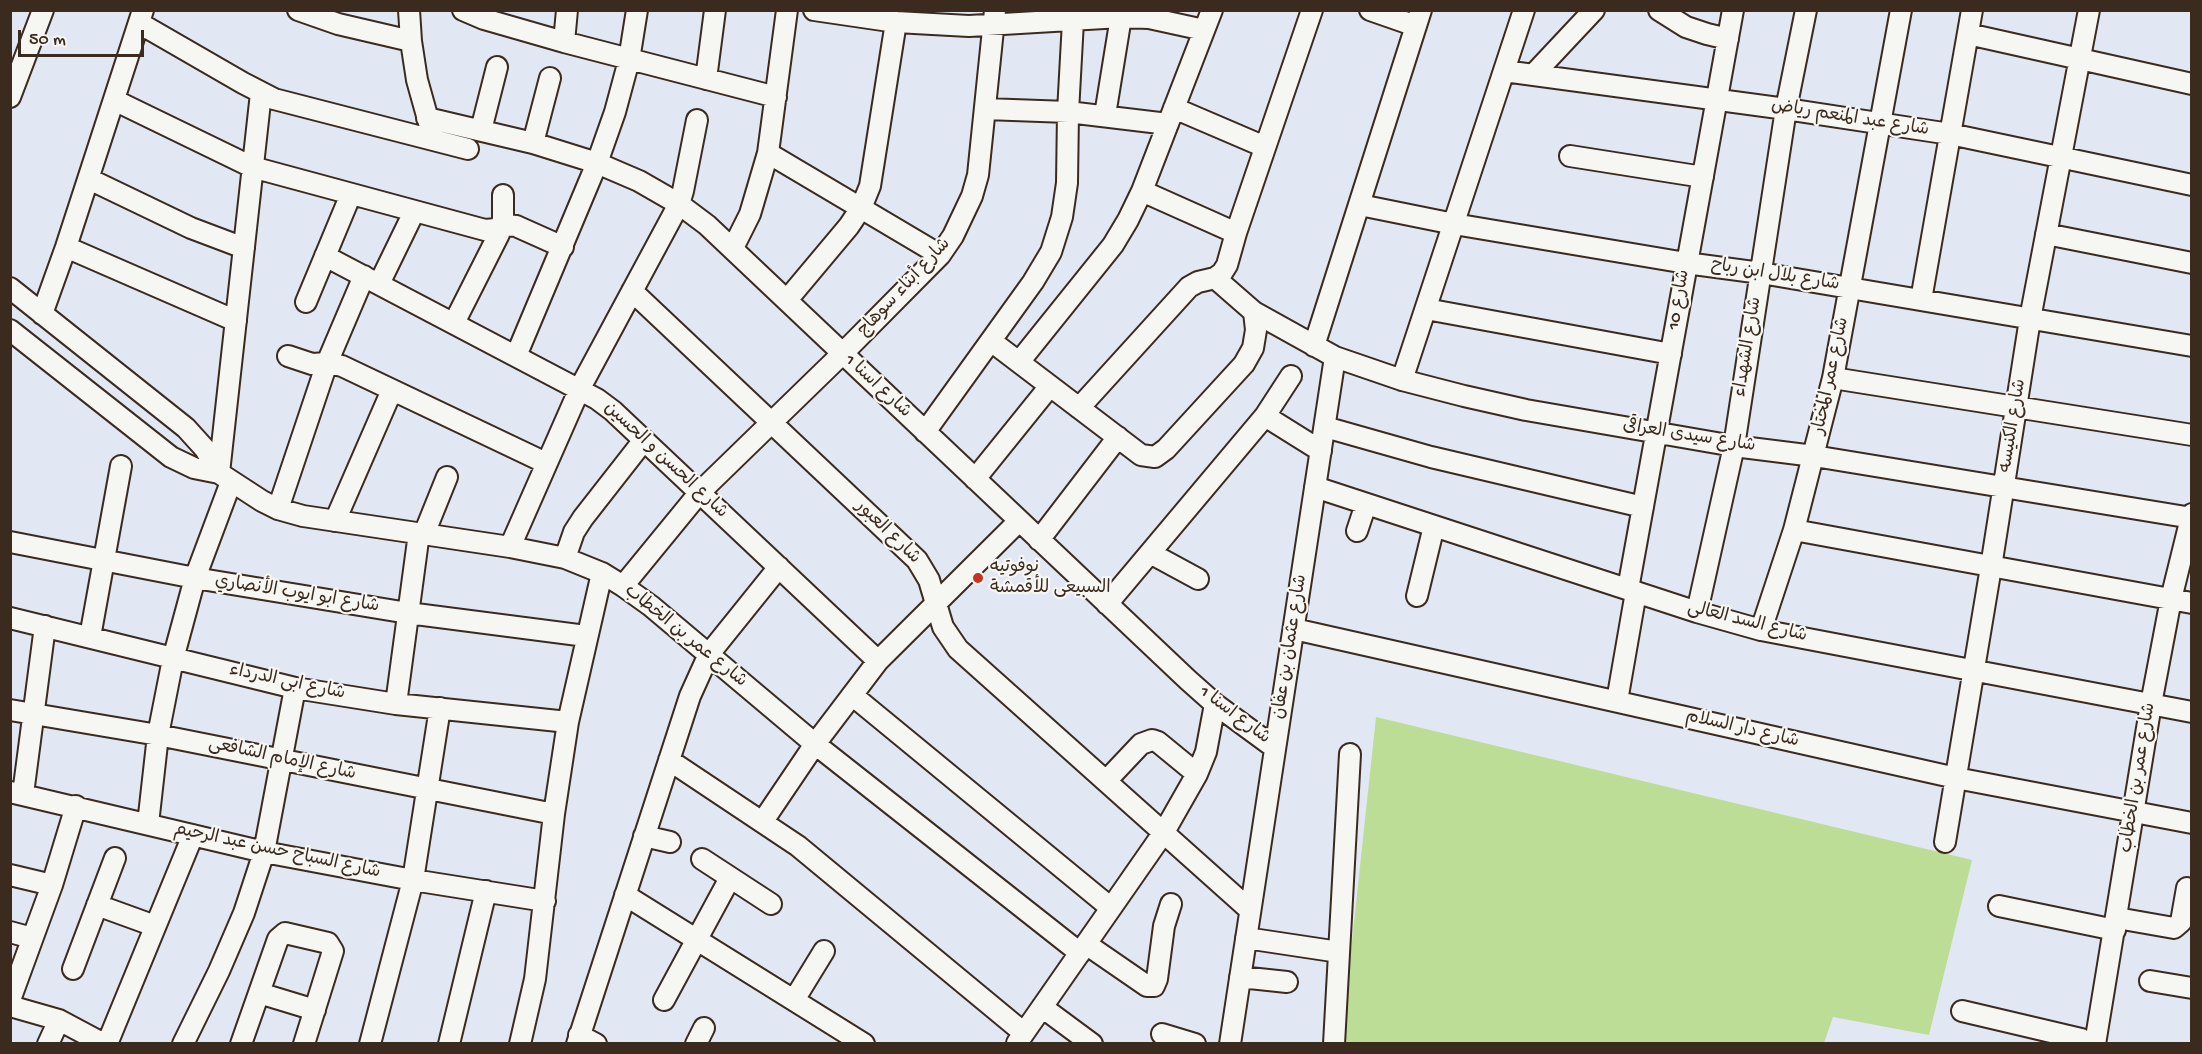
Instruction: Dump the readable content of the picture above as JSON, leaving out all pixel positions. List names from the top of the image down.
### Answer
{
  "streets": {
    "street": [
      "شارع عبد المنعم رياض",
      "شارع بلال ابن رباح",
      "شارع أبناء سوهاج",
      "شارع 10",
      "شارع الشهداء",
      "شارع عمر المختار",
      "شارع اسنا 1",
      "شارع الكنيسه",
      "شارع سيدى العراقى",
      "شارع الحسن و الحسين",
      "شارع العبور",
      "شارع ابو ايوب الأنصاري",
      "شارع السد العالى",
      "شارع عمر بن الخطاب",
      "شارع عثمان بن عفان",
      "شارع ابى الدرداء",
      "شارع دار السلام",
      "شارع الإمام الشافعى",
      "شارع السباح حسن عبد الرحيم"
    ]
  },
  "crossings": [
    ["شارع عبد المنعم رياض", "شارع 10"],
    ["شارع عبد المنعم رياض", "شارع الشهداء"],
    ["شارع عبد المنعم رياض", "شارع عمر المختار"],
    ["شارع عبد المنعم رياض", "شارع الكنيسه"],
    ["شارع بلال ابن رباح", "شارع 10"],
    ["شارع بلال ابن رباح", "شارع الشهداء"],
    ["شارع بلال ابن رباح", "شارع عمر المختار"],
    ["شارع بلال ابن رباح", "شارع الكنيسه"],
    ["شارع أبناء سوهاج", "شارع اسنا 1"],
    ["شارع أبناء سوهاج", "شارع الحسن و الحسين"],
    ["شارع أبناء سوهاج", "شارع العبور"],
    ["شارع أبناء سوهاج", "شارع عمر بن الخطاب"],
    ["شارع 10", "شارع سيدى العراقى"],
    ["شارع 10", "شارع السد العالى"],
    ["شارع 10", "شارع دار السلام"],
    ["شارع الشهداء", "شارع سيدى العراقى"],
    ["شارع الشهداء", "شارع السد العالى"],
    ["شارع عمر المختار", "شارع سيدى العراقى"],
    ["شارع عمر المختار", "شارع السد العالى"],
    ["شارع اسنا 1", "شارع عثمان بن عفان"],
    ["شارع الكنيسه", "شارع سيدى العراقى"],
    ["شارع الكنيسه", "شارع السد العالى"],
    ["شارع الكنيسه", "شارع دار السلام"],
    ["شارع سيدى العراقى", "شارع عمر بن الخطاب"],
    ["شارع سيدى العراقى", "شارع عثمان بن عفان"],
    ["شارع العبور", "شارع عثمان بن عفان"],
    ["شارع السد العالى", "شارع عمر بن الخطاب"],
    ["شارع السد العالى", "شارع عثمان بن عفان"],
    ["شارع عمر بن الخطاب", "شارع دار السلام"],
    ["شارع عثمان بن عفان", "شارع دار السلام"]
  ],
  "places": ["نوفوتيه السبيعى للأقمشة"],
  "scale_bar": "50 m"
}
